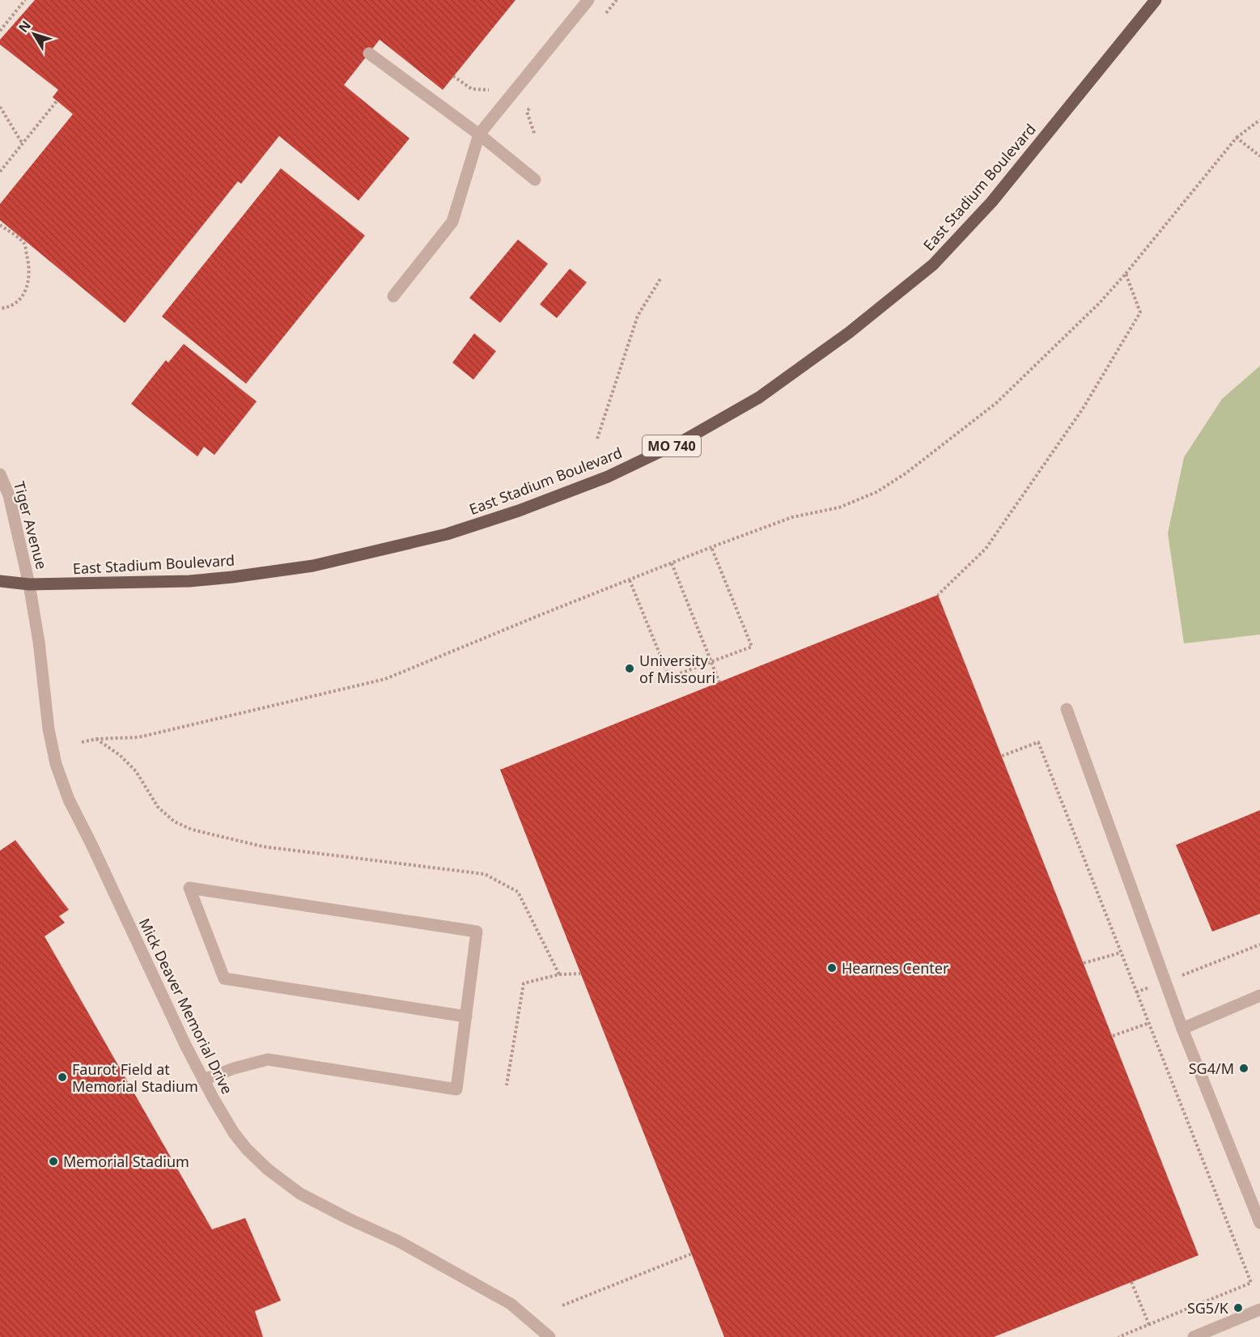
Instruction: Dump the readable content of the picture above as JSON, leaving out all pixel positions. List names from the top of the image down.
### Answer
{
  "streets": {
    "main road": ["East Stadium Boulevard", "MO 740"],
    "street": ["Tiger Avenue", "Mick Deaver Memorial Drive"]
  },
  "crossings": [
    ["East Stadium Boulevard", "Tiger Avenue"],
    ["East Stadium Boulevard", "Mick Deaver Memorial Drive"],
    ["Tiger Avenue", "Mick Deaver Memorial Drive"]
  ],
  "places": [
    "University of Missouri",
    "Hearnes Center",
    "SG4/M",
    "Faurot Field at Memorial Stadium",
    "Memorial Stadium",
    "SG5/K"
  ],
  "north": "top left"
}
